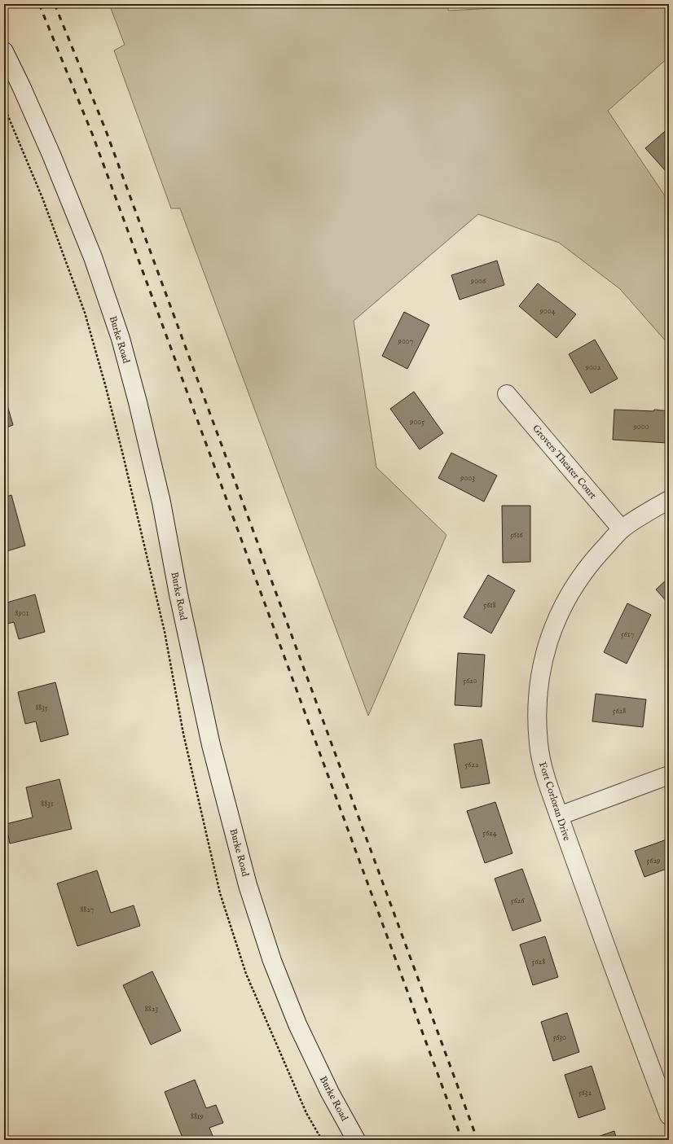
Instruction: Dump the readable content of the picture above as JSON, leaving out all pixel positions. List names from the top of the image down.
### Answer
{
  "streets": {
    "street": ["Burke Road", "Grovers Theater Court", "Fort Corloran Drive"]
  },
  "crossings": [
    ["Grovers Theater Court", "Fort Corloran Drive"]
  ],
  "house_numbers": [
    "9006",
    "9004",
    "9007",
    "9002",
    "9005",
    "9000",
    "9003",
    "5616",
    "5618",
    "8901",
    "5617",
    "5620",
    "8835",
    "5628",
    "5622",
    "8831",
    "5624",
    "5629",
    "5626",
    "8827",
    "5628",
    "8823",
    "5630",
    "5632",
    "8819"
  ]
}
